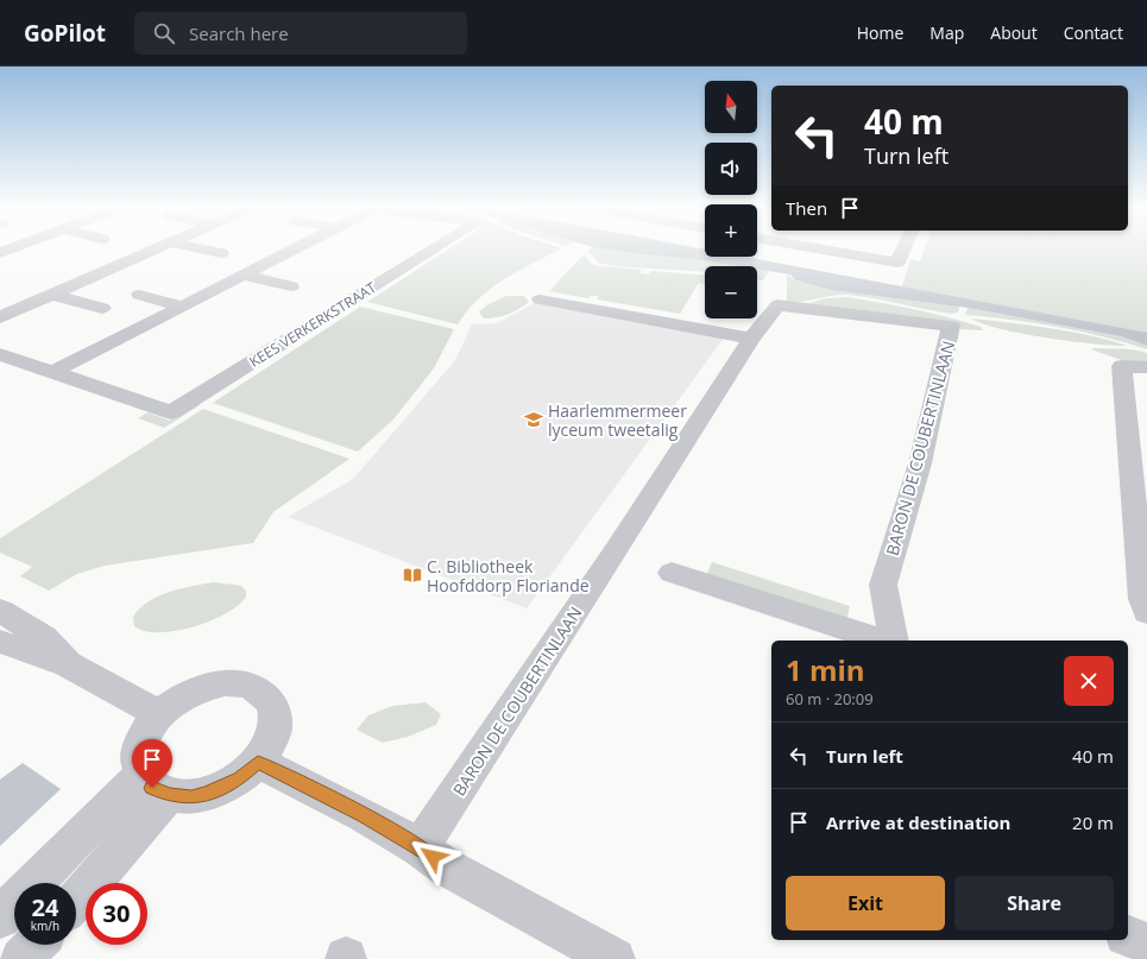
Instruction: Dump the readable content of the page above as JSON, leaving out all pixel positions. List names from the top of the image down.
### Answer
{
  "streets": {
    "street": ["KEES VERKERKSTRAAT", "BARON DE COUBERTINLAAN"]
  },
  "places": {
    "school or university": ["Haarlemmermeer lyceum tweetalig"],
    "library": ["C. Bibliotheek Hoofddorp Floriande"]
  },
  "north": "top",
  "page": {
    "header": "GoPilot",
    "search": "Search here",
    "nav": [
      "Home",
      "Map",
      "About",
      "Contact"
    ],
    "map_buttons": ["+", "−"],
    "turn": ["40 m", "Turn left"],
    "then": "Then",
    "heading": ["1 min", "60 m · 20:09"],
    "list": [
      {
        "name": "Turn left",
        "value": "40 m"
      },
      {
        "name": "Arrive at destination",
        "value": "20 m"
      }
    ],
    "buttons": ["Exit", "Share"],
    "speed": "24 km/h",
    "limit": "30"
  }
}
